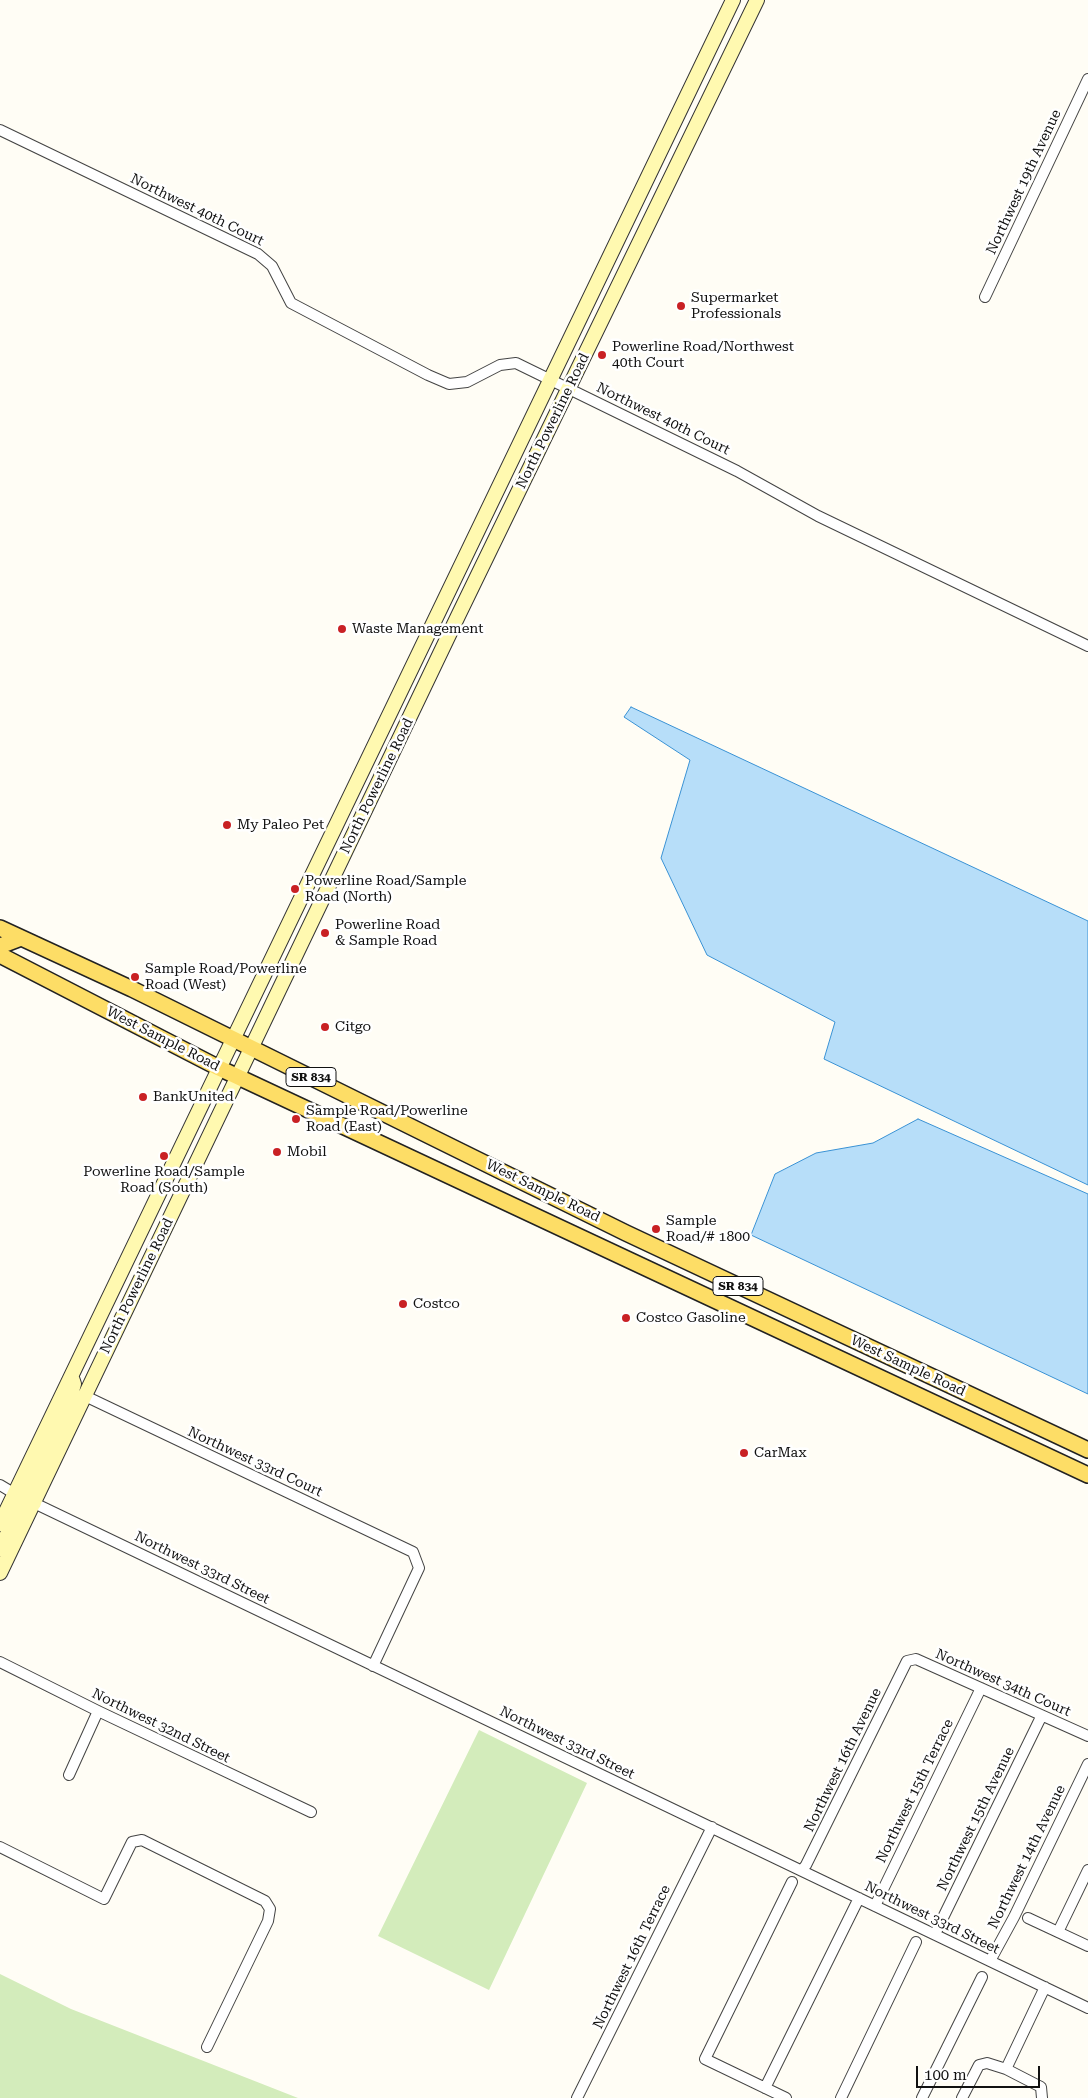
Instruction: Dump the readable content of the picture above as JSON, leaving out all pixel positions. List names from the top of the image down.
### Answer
{
  "streets": {
    "main road": ["North Powerline Road", "West Sample Road", "SR 834"],
    "street": [
      "Northwest 19th Avenue",
      "Northwest 40th Court",
      "Northwest 33rd Court",
      "Northwest 33rd Street",
      "Northwest 34th Court",
      "Northwest 32nd Street",
      "Northwest 16th Avenue",
      "Northwest 15th Terrace",
      "Northwest 15th Avenue",
      "Northwest 14th Avenue",
      "Northwest 16th Terrace"
    ]
  },
  "crossings": [
    ["Northwest 40th Court", "North Powerline Road"],
    ["North Powerline Road", "West Sample Road"],
    ["North Powerline Road", "Northwest 33rd Court"],
    ["North Powerline Road", "Northwest 33rd Street"],
    ["Northwest 33rd Court", "Northwest 33rd Street"],
    ["Northwest 33rd Street", "Northwest 16th Avenue"],
    ["Northwest 33rd Street", "Northwest 15th Terrace"],
    ["Northwest 33rd Street", "Northwest 15th Avenue"],
    ["Northwest 33rd Street", "Northwest 14th Avenue"],
    ["Northwest 33rd Street", "Northwest 16th Terrace"],
    ["Northwest 34th Court", "Northwest 16th Avenue"],
    ["Northwest 34th Court", "Northwest 15th Terrace"],
    ["Northwest 34th Court", "Northwest 15th Avenue"]
  ],
  "places": [
    "Supermarket Professionals",
    "Powerline Road/Northwest 40th Court",
    "Waste Management",
    "My Paleo Pet",
    "Powerline Road/Sample Road (North)",
    "Powerline Road & Sample Road",
    "Sample Road/Powerline Road (West)",
    "Citgo",
    "BankUnited",
    "Sample Road/Powerline Road (East)",
    "Mobil",
    "Powerline Road/Sample Road (South)",
    "Sample Road/# 1800",
    "Costco",
    "Costco Gasoline",
    "CarMax"
  ],
  "scale_bar": "100 m"
}
